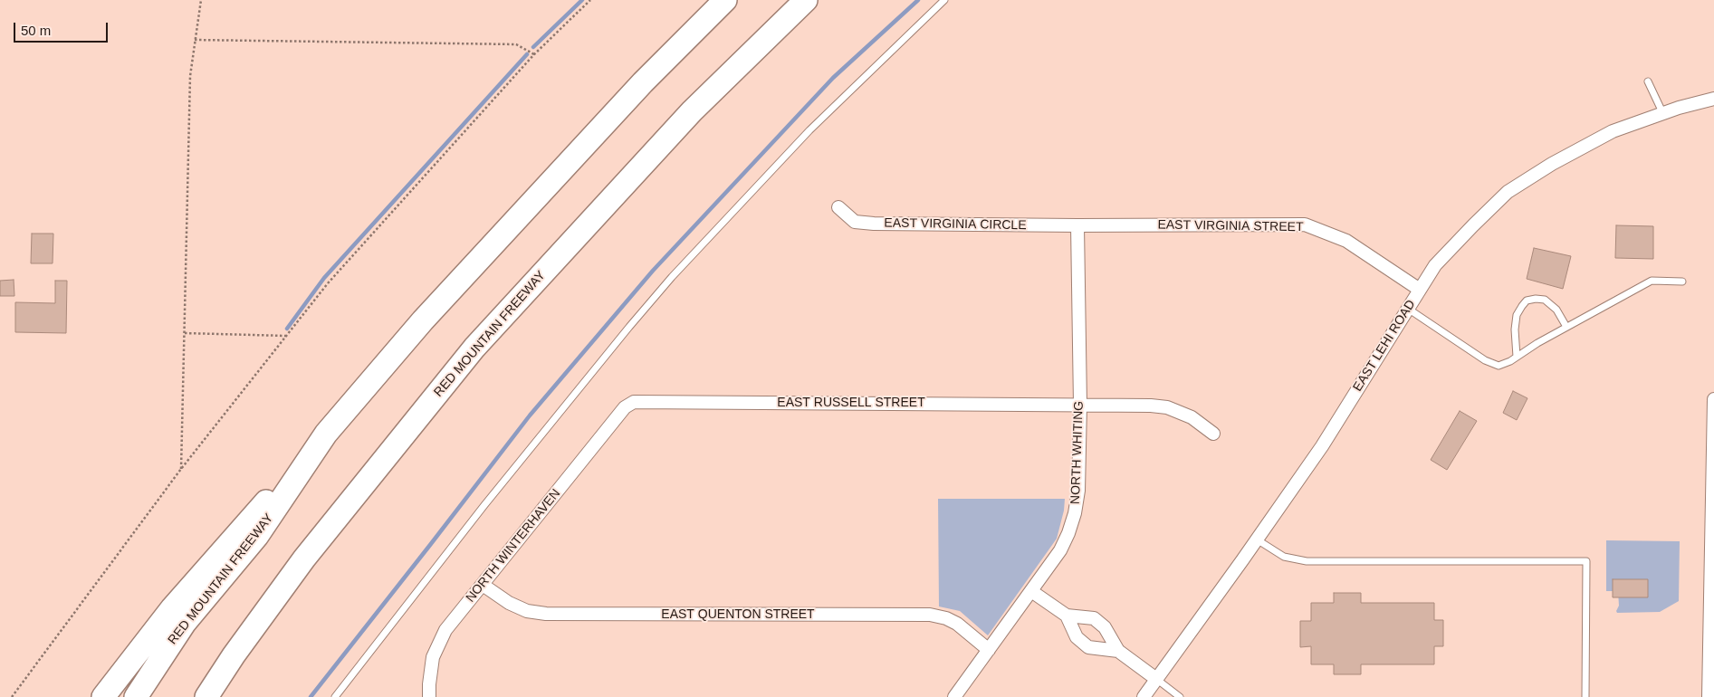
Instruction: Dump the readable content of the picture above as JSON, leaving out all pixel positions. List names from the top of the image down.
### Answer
{
  "streets": {
    "highway": ["RED MOUNTAIN FREEWAY"],
    "street": [
      "EAST VIRGINIA CIRCLE",
      "EAST VIRGINIA STREET",
      "EAST LEHI ROAD",
      "EAST RUSSELL STREET",
      "NORTH WHITING",
      "NORTH WINTERHAVEN",
      "EAST QUENTON STREET"
    ]
  },
  "crossings": [
    ["EAST VIRGINIA CIRCLE", "EAST VIRGINIA STREET"],
    ["EAST VIRGINIA CIRCLE", "NORTH WHITING"],
    ["EAST VIRGINIA STREET", "EAST LEHI ROAD"],
    ["EAST VIRGINIA STREET", "NORTH WHITING"],
    ["EAST RUSSELL STREET", "NORTH WHITING"],
    ["EAST RUSSELL STREET", "NORTH WINTERHAVEN"],
    ["NORTH WHITING", "EAST QUENTON STREET"],
    ["NORTH WINTERHAVEN", "EAST QUENTON STREET"]
  ],
  "scale_bar": "50 m"
}
